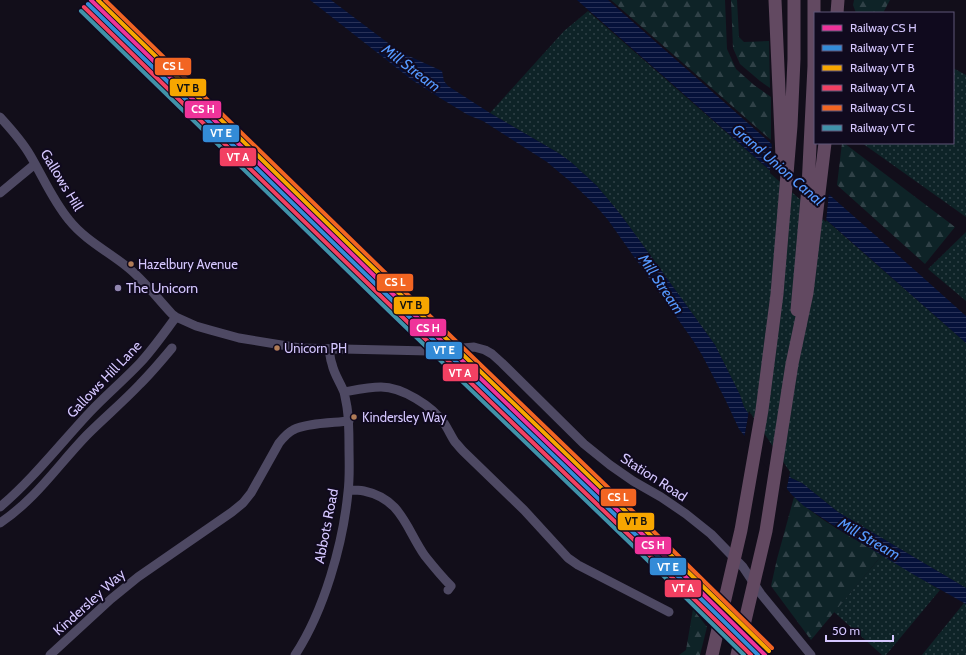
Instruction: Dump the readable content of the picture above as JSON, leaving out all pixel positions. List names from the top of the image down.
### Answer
{
  "streets": {
    "street": [
      "Gallows Hill",
      "Gallows Hill Lane",
      "Station Road",
      "Abbots Road",
      "Kindersley Way"
    ]
  },
  "crossings": [
    ["Gallows Hill", "Gallows Hill Lane"],
    ["Gallows Hill", "Station Road"],
    ["Gallows Hill Lane", "Station Road"],
    ["Station Road", "Abbots Road"],
    ["Abbots Road", "Kindersley Way"]
  ],
  "water": ["Mill Stream", "Grand Union Canal"],
  "places": [
    "Hazelbury Avenue",
    "The Unicorn",
    "Unicorn PH",
    "Kindersley Way"
  ],
  "legend": [
    "Railway CS H",
    "Railway VT E",
    "Railway VT B",
    "Railway VT A",
    "Railway CS L",
    "Railway VT C"
  ],
  "scale_bar": "50 m"
}
